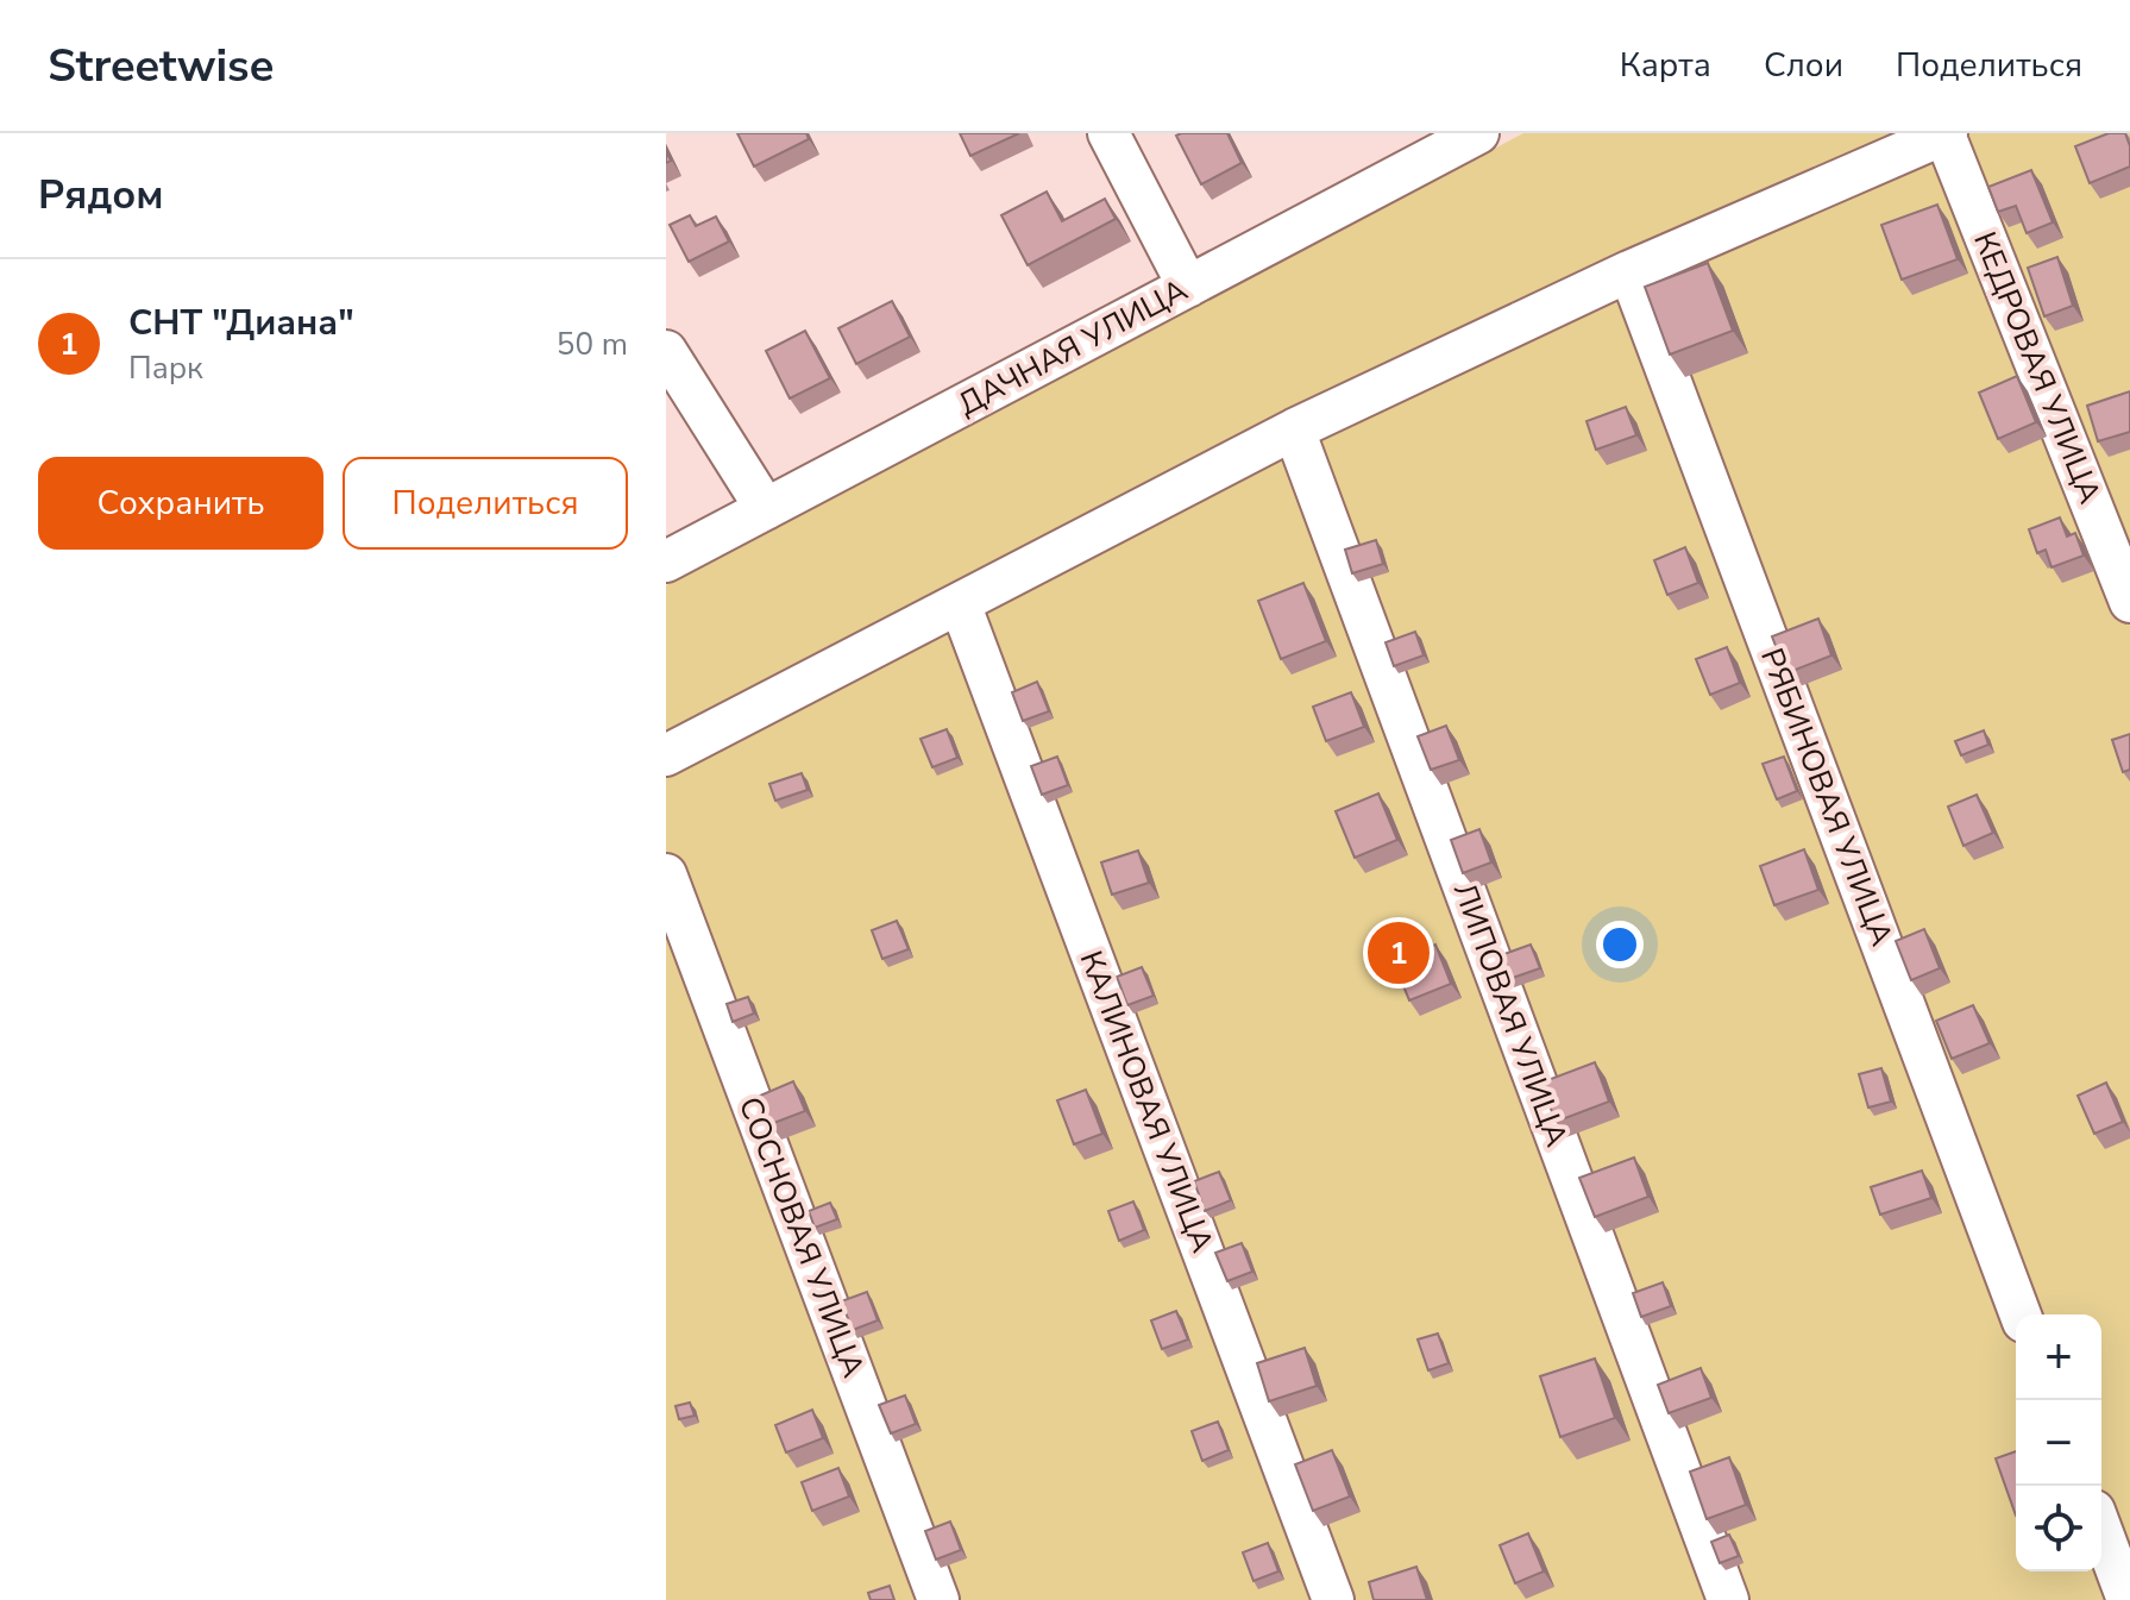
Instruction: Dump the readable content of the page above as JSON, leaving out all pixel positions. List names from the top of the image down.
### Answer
{
  "streets": {
    "street": [
      "ДАЧНАЯ УЛИЦА",
      "КЕДРОВАЯ УЛИЦА",
      "РЯБИНОВАЯ УЛИЦА",
      "ЛИПОВАЯ УЛИЦА",
      "КАЛИНОВАЯ УЛИЦА",
      "СОСНОВАЯ УЛИЦА"
    ]
  },
  "page": {
    "header": "Streetwise",
    "nav": ["Карта", "Слои", "Поделиться"],
    "heading": "Рядом",
    "list": [
      {
        "mark": "1",
        "name": "СНТ \"Диана\"",
        "note": "Парк",
        "value": "50 m"
      }
    ],
    "buttons": ["Сохранить", "Поделиться"],
    "pins": "1",
    "map_buttons": ["+", "−"]
  }
}
